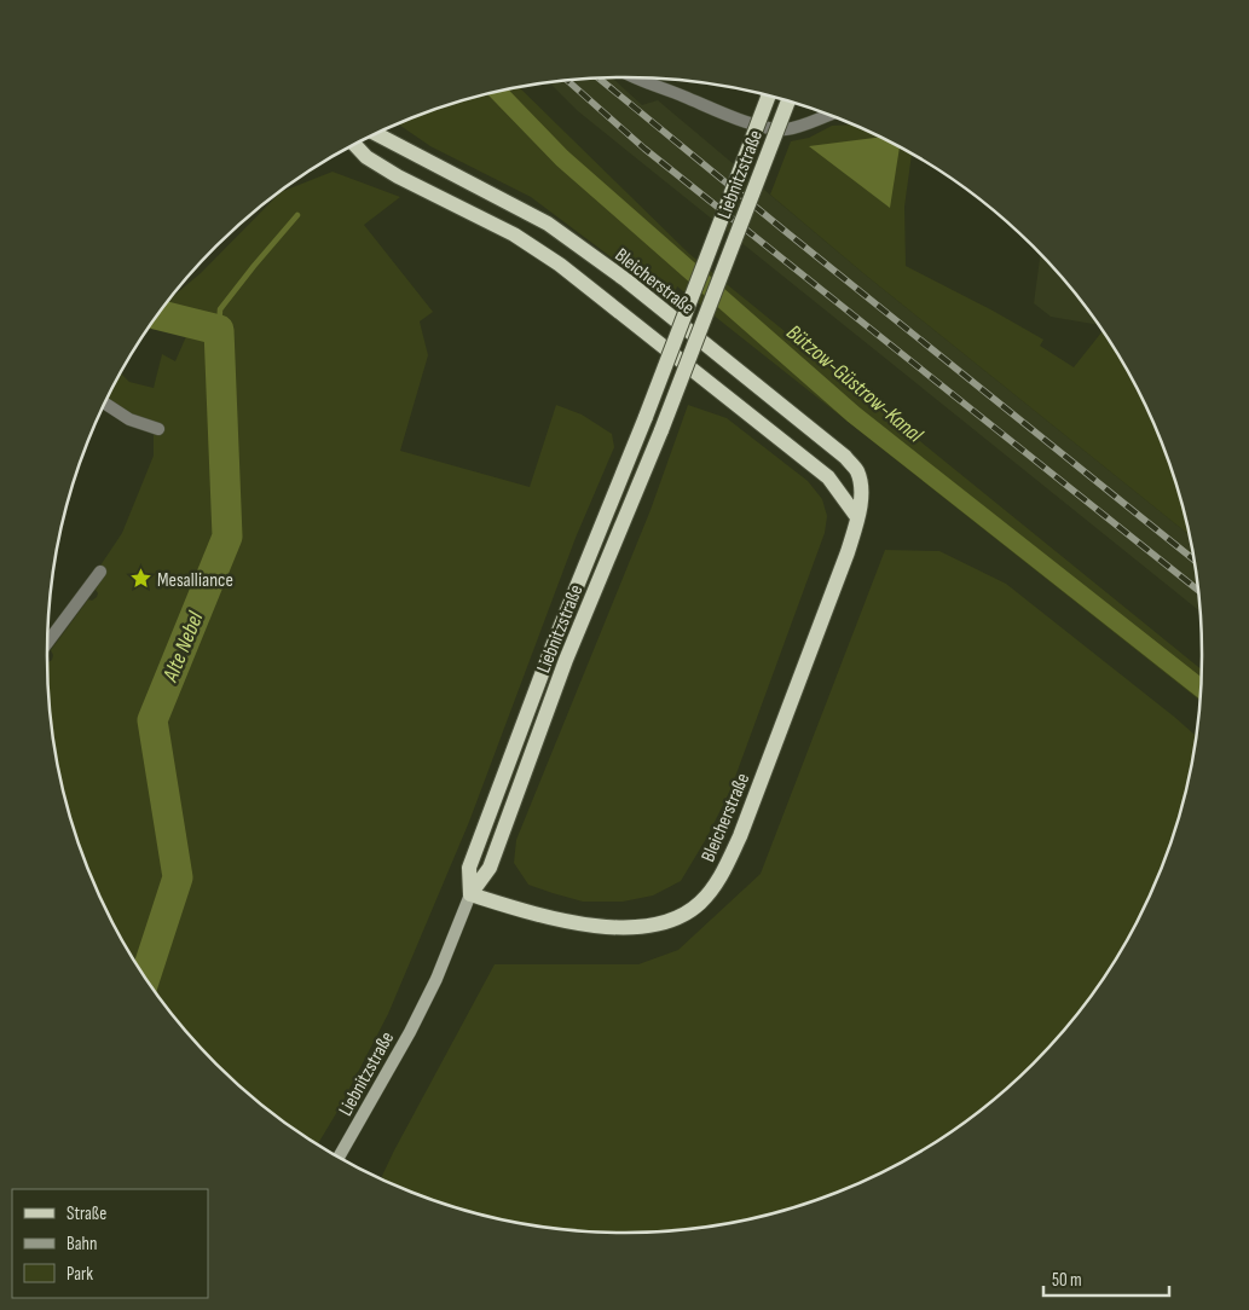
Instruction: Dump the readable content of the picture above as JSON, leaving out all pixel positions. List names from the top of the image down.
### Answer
{
  "streets": {
    "main road": ["Liebnitzstraße", "Bleicherstraße"]
  },
  "crossings": [
    ["Liebnitzstraße", "Bleicherstraße"]
  ],
  "water": ["Bützow-Güstrow-Kanal", "Alte Nebel"],
  "places": {
    "place": ["Mesalliance"]
  },
  "legend": ["Straße", "Bahn", "Park"],
  "scale_bar": "50 m"
}
